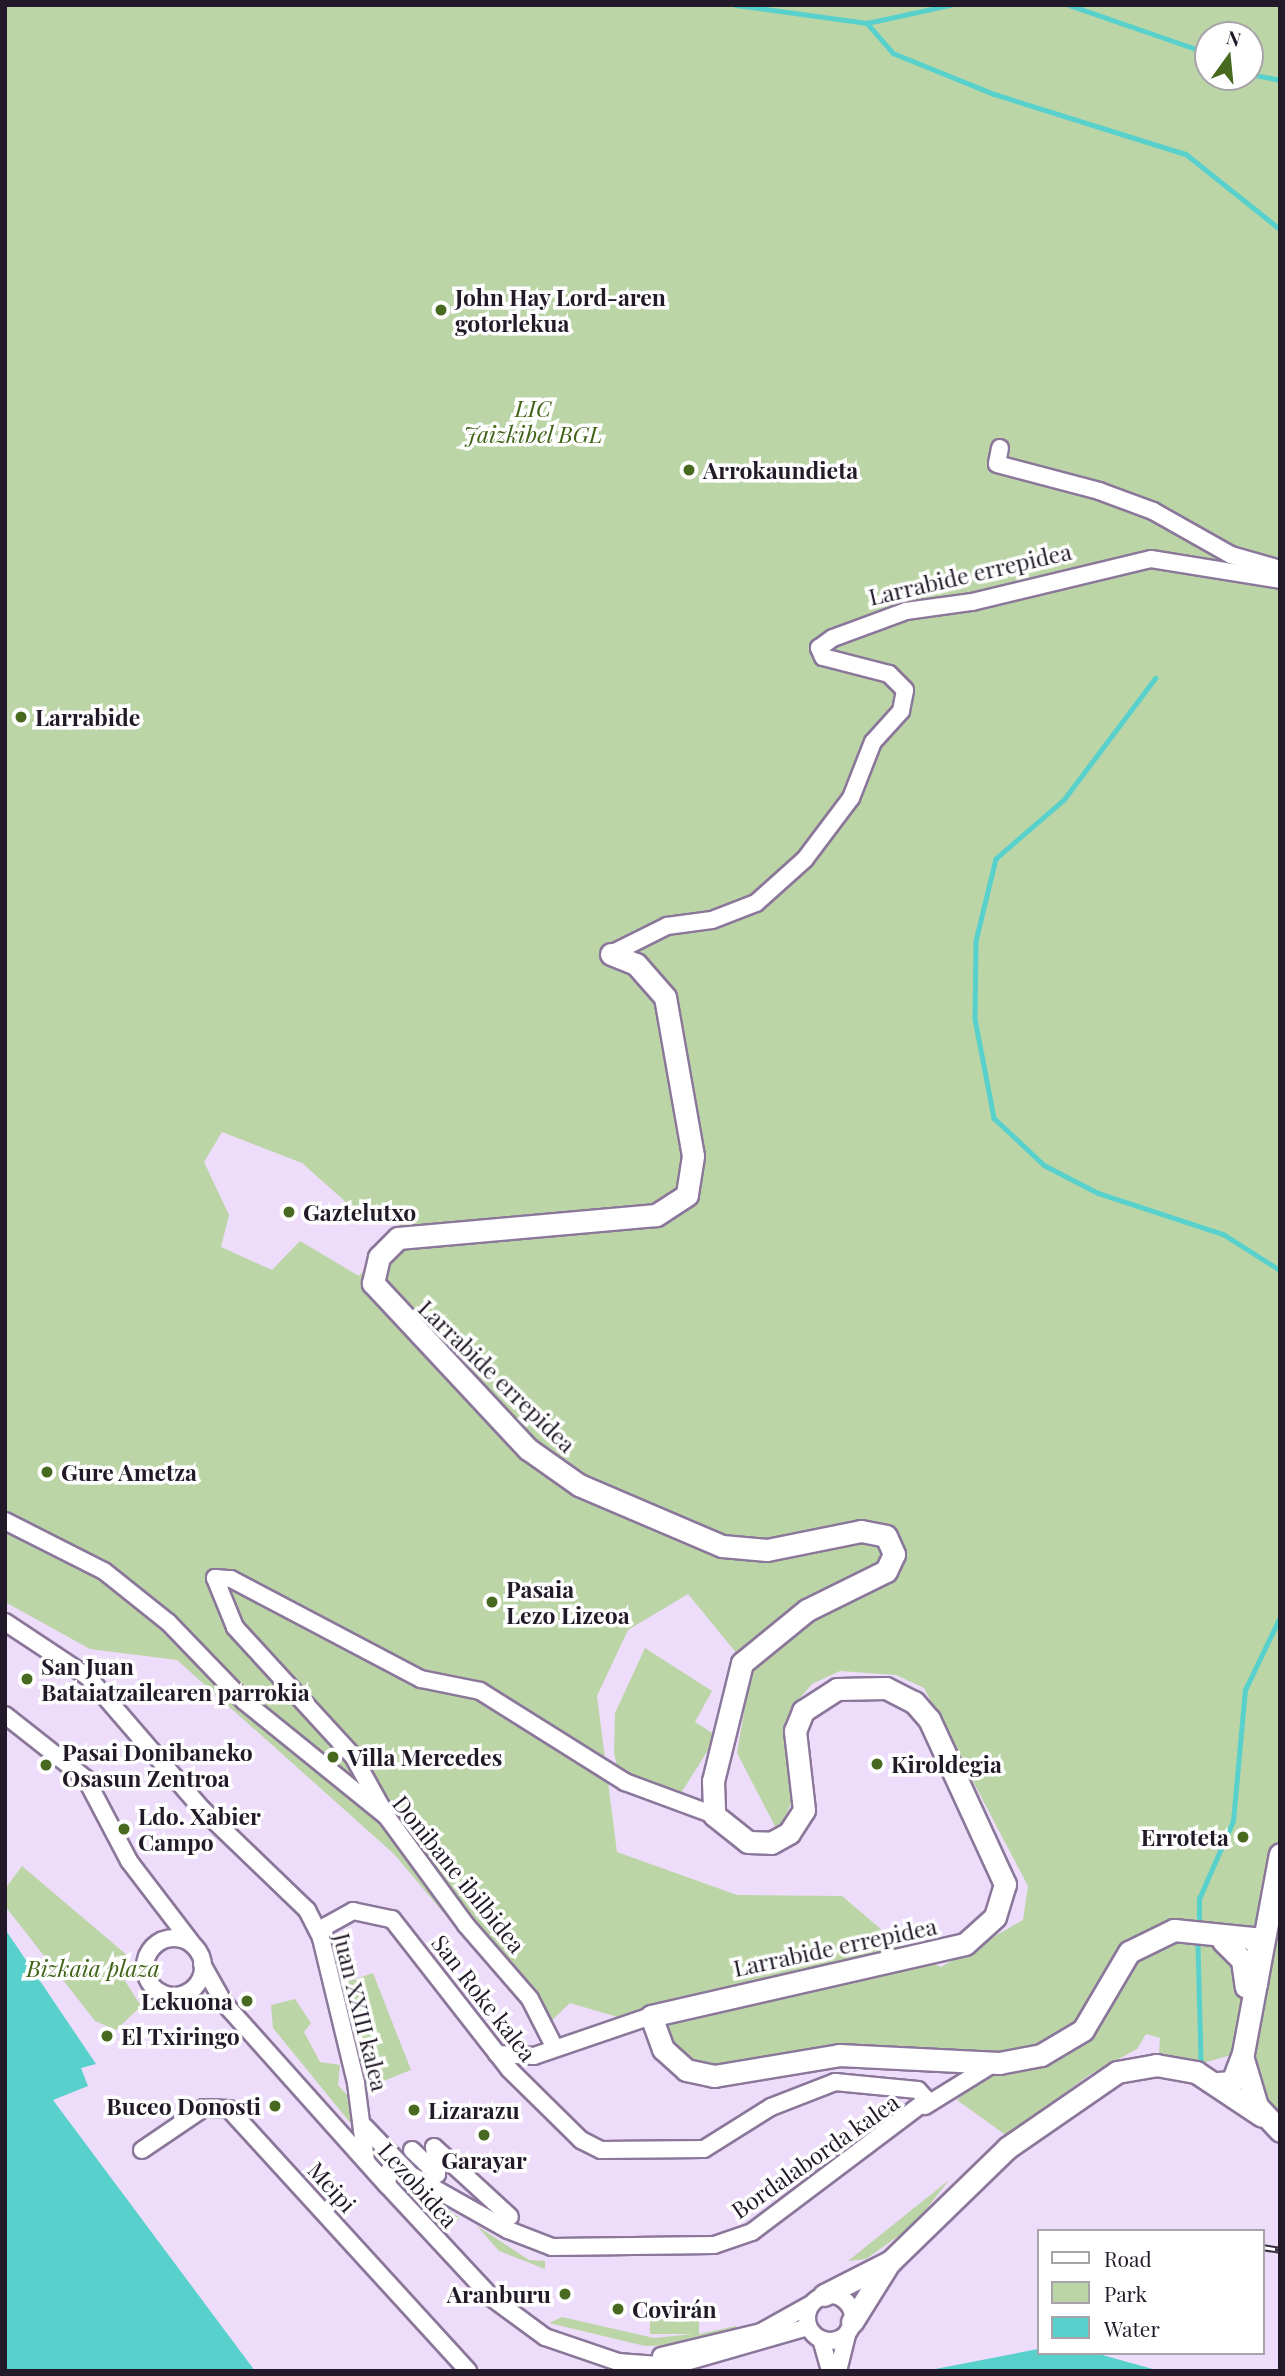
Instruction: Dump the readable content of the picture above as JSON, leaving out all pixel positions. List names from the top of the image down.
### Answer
{
  "streets": {
    "street": [
      "Larrabide errepidea",
      "Donibane ibilbidea",
      "San Roke kalea",
      "Juan XXIII kalea",
      "Bordalaborda kalea",
      "Lezobidea",
      "Meipi"
    ]
  },
  "crossings": [
    ["San Roke kalea", "Juan XXIII kalea"],
    ["San Roke kalea", "Bordalaborda kalea"],
    ["Juan XXIII kalea", "Bordalaborda kalea"],
    ["Juan XXIII kalea", "Lezobidea"]
  ],
  "parks": ["LIC Jaizkibel BGL", "Bizkaia plaza"],
  "places": [
    "John Hay Lord-aren gotorlekua",
    "Arrokaundieta",
    "Larrabide",
    "Gaztelutxo",
    "Gure Ametza",
    "Pasaia Lezo Lizeoa",
    "San Juan Bataiatzailearen parrokia",
    "Villa Mercedes",
    "Kiroldegia",
    "Pasai Donibaneko Osasun Zentroa",
    "Ldo. Xabier Campo",
    "Erroteta",
    "Lekuona",
    "El Txiringo",
    "Buceo Donosti",
    "Lizarazu",
    "Garayar",
    "Aranburu",
    "Covirán"
  ],
  "legend": ["Road", "Park", "Water"],
  "north": "top"
}
